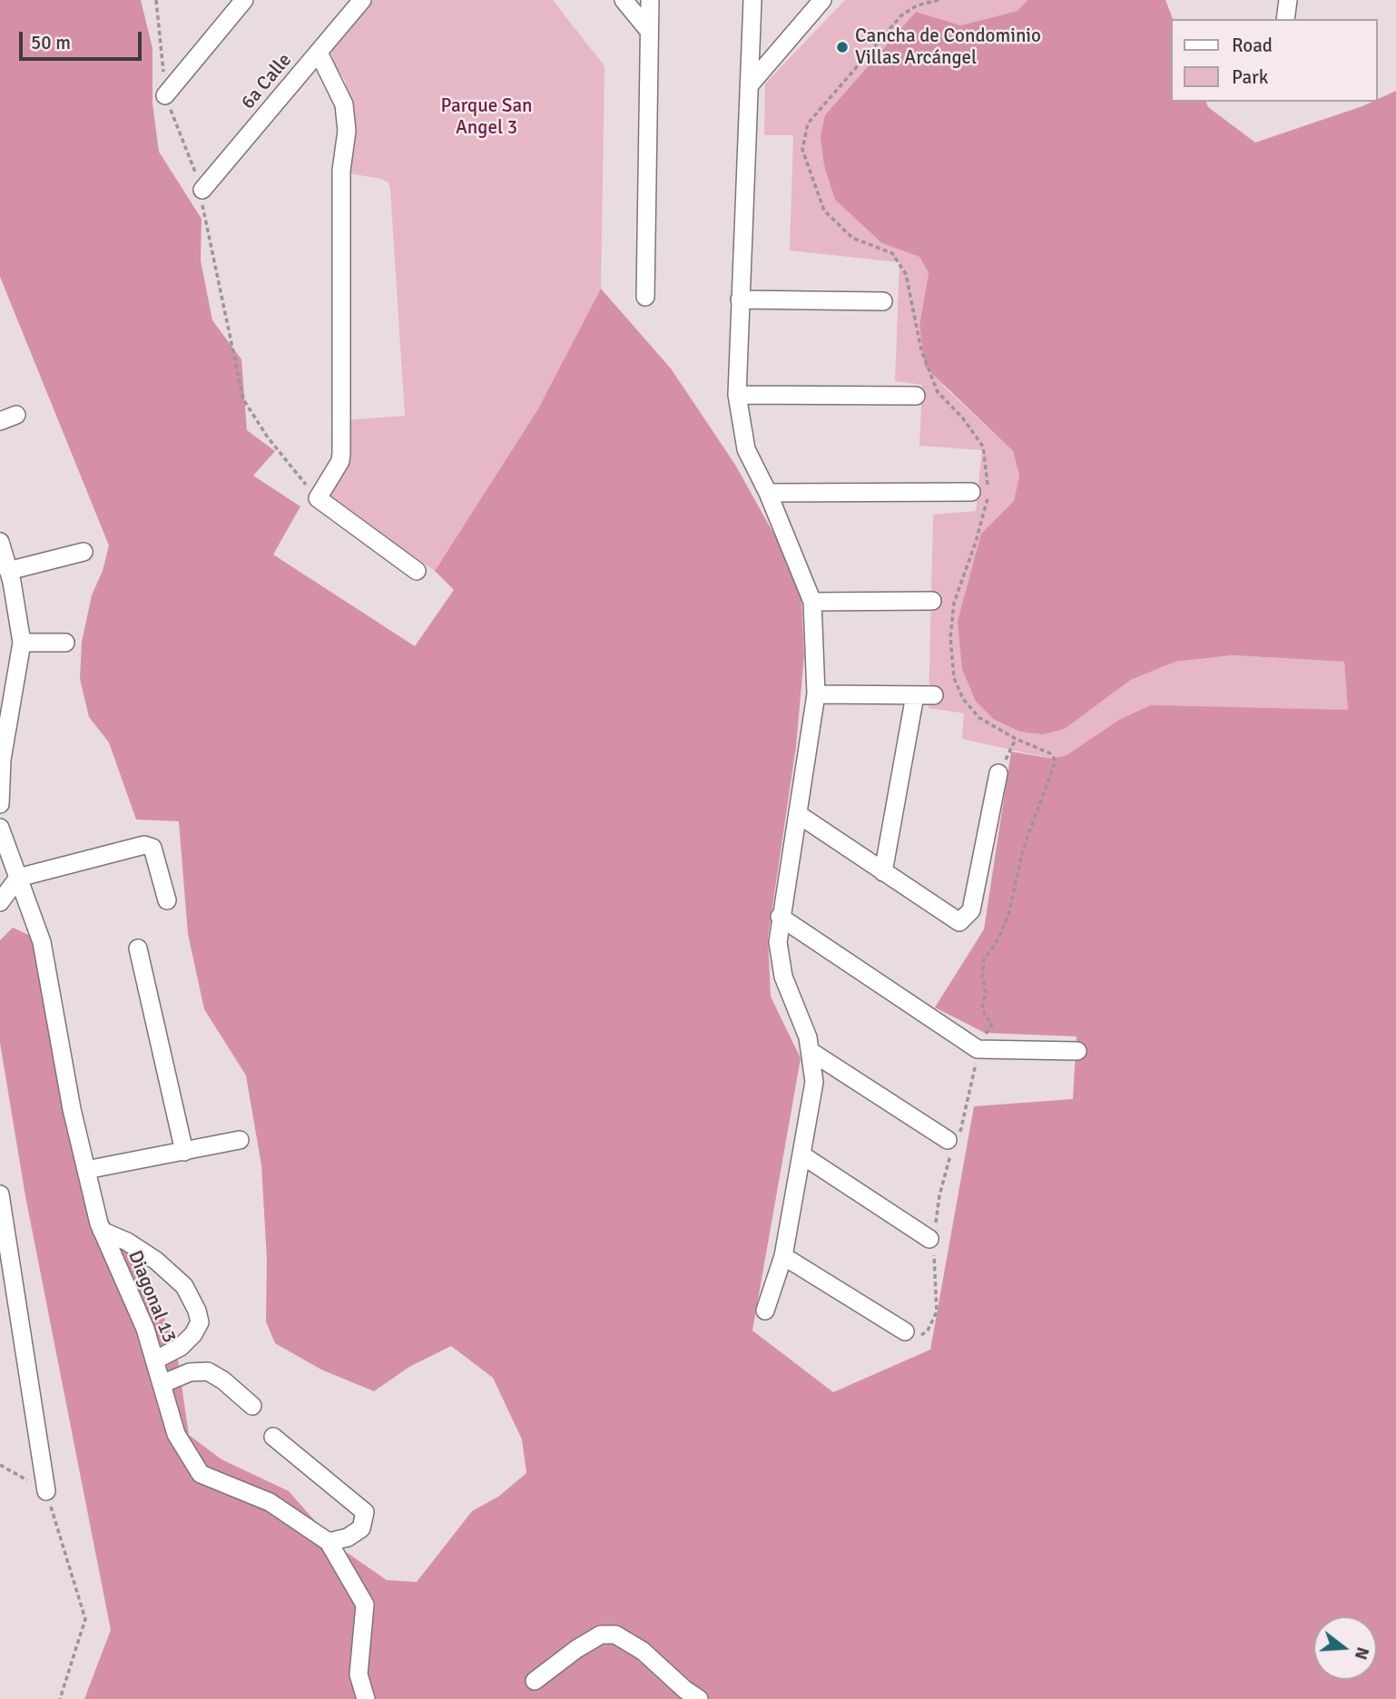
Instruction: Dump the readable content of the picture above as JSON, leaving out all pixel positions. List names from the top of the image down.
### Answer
{
  "streets": {
    "street": ["6a Calle", "Diagonal 13"]
  },
  "parks": ["Parque San Angel 3"],
  "places": ["Cancha de Condominio Villas Arcángel"],
  "legend": ["Road", "Park"],
  "scale_bar": "50 m",
  "north": "right"
}
